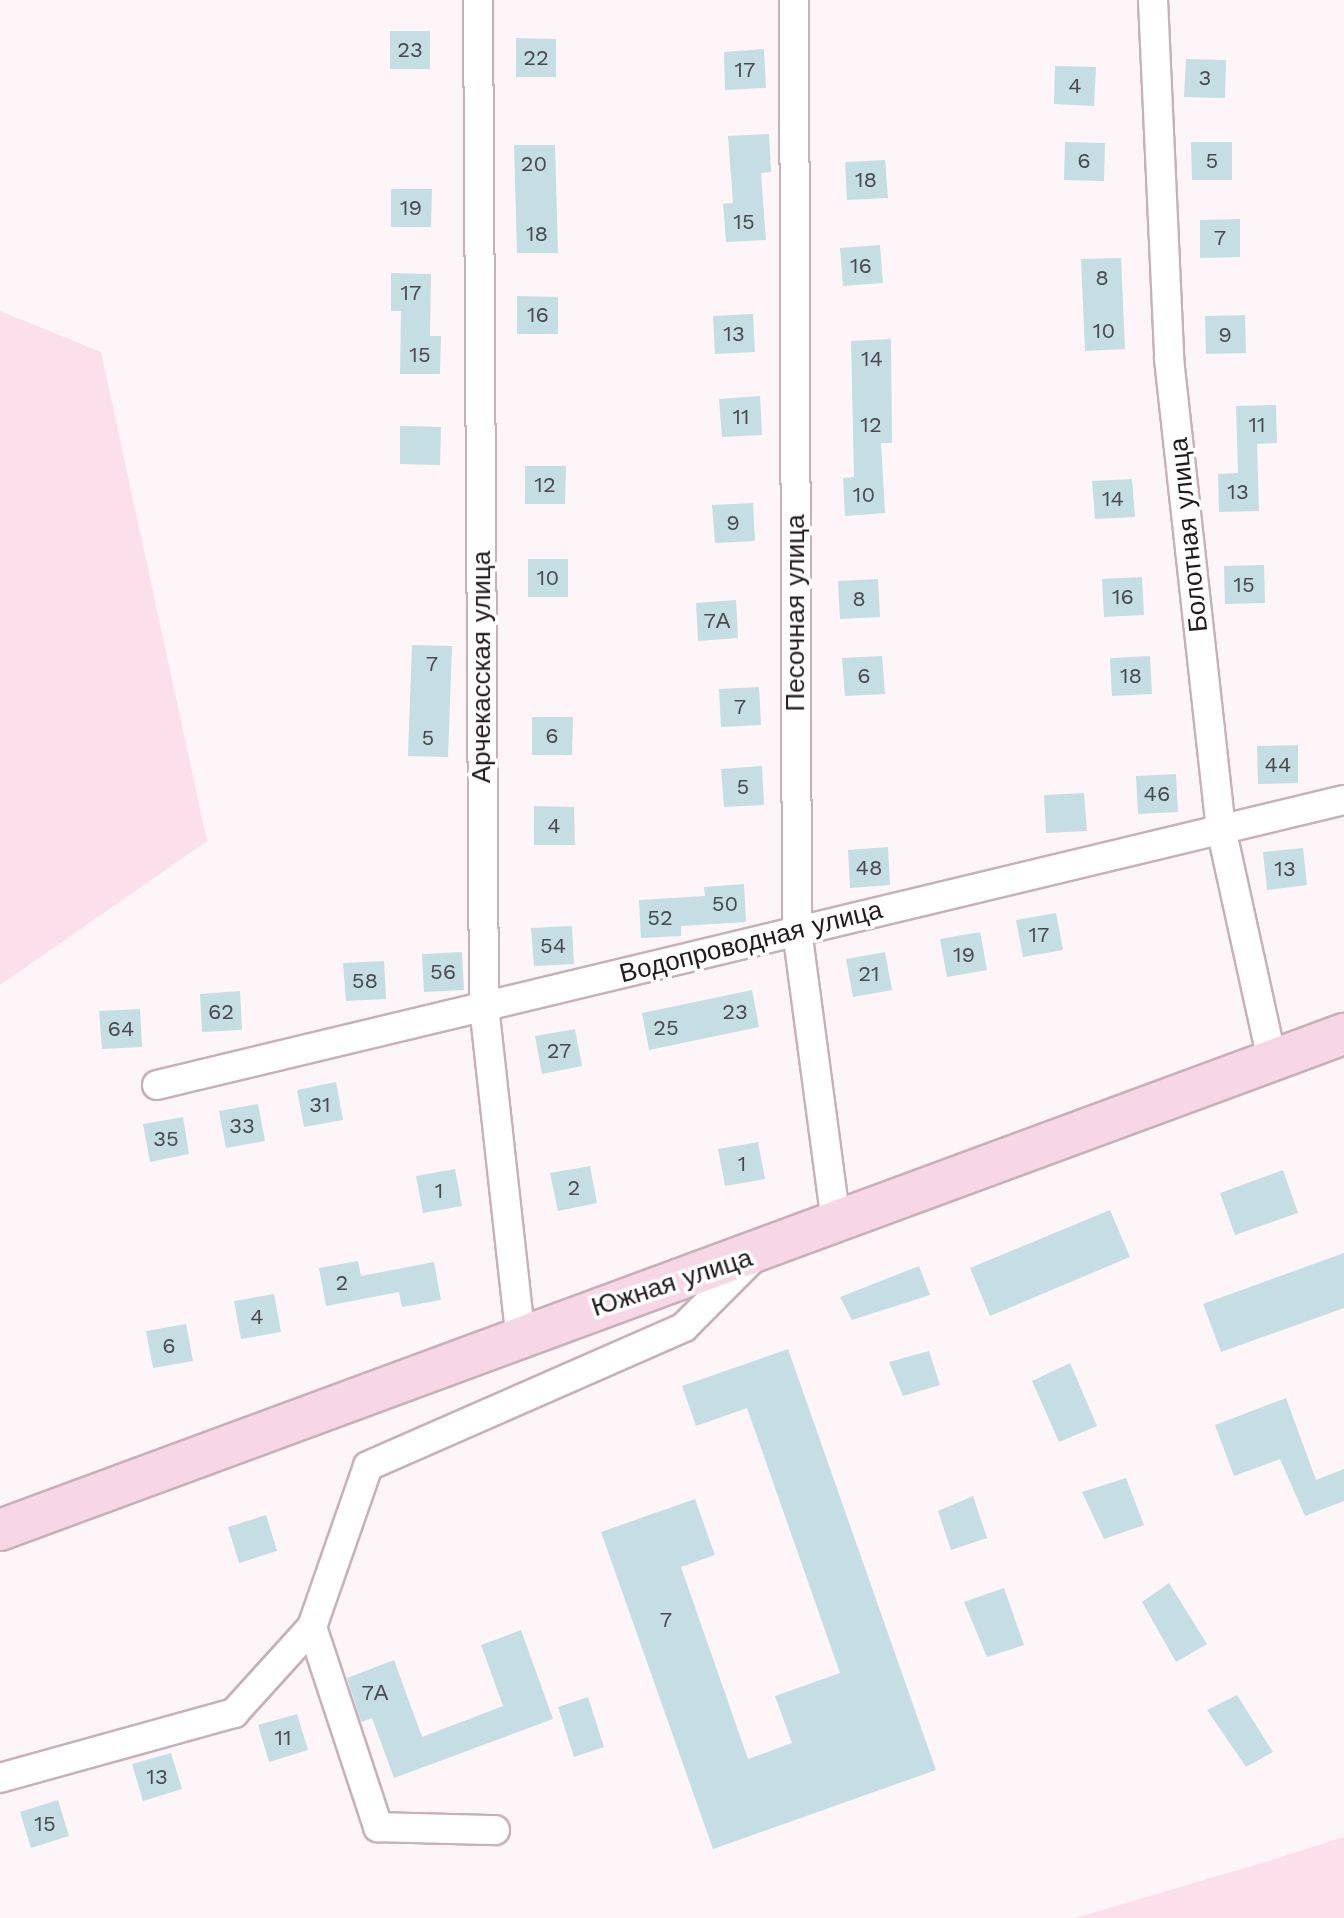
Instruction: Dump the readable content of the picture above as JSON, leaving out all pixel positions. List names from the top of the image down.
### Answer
{
  "streets": {
    "street": [
      "Болотная улица",
      "Песочная улица",
      "Арчекасская улица",
      "Водопроводная улица",
      "Южная улица"
    ]
  },
  "crossings": [
    ["Болотная улица", "Водопроводная улица"],
    ["Болотная улица", "Южная улица"],
    ["Песочная улица", "Водопроводная улица"],
    ["Песочная улица", "Южная улица"],
    ["Арчекасская улица", "Водопроводная улица"],
    ["Арчекасская улица", "Южная улица"]
  ],
  "house_numbers": [
    "23",
    "22",
    "17",
    "3",
    "4",
    "6",
    "5",
    "20",
    "18",
    "19",
    "15",
    "18",
    "7",
    "16",
    "8",
    "17",
    "16",
    "10",
    "13",
    "9",
    "15",
    "14",
    "11",
    "12",
    "11",
    "12",
    "13",
    "10",
    "14",
    "9",
    "10",
    "15",
    "16",
    "8",
    "7А",
    "7",
    "6",
    "18",
    "7",
    "6",
    "5",
    "44",
    "5",
    "46",
    "4",
    "48",
    "13",
    "50",
    "52",
    "17",
    "54",
    "19",
    "56",
    "21",
    "58",
    "62",
    "23",
    "25",
    "64",
    "27",
    "31",
    "33",
    "35",
    "1",
    "2",
    "1",
    "2",
    "4",
    "6",
    "7",
    "7А",
    "11",
    "13",
    "15"
  ]
}
